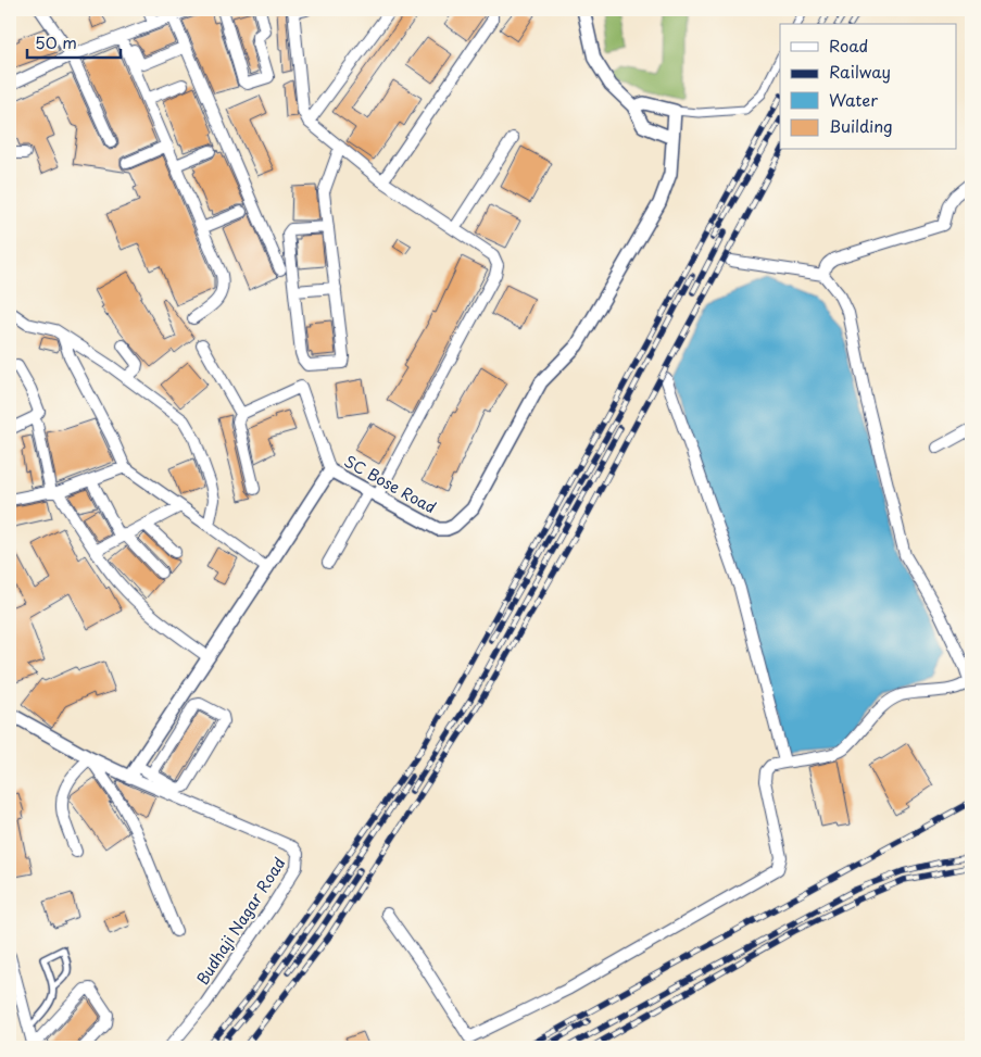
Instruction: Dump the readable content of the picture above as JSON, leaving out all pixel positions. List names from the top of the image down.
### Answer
{
  "streets": {
    "street": ["SC Bose Road", "Budhaji Nagar Road"]
  },
  "crossings": [
    ["SC Bose Road", "Budhaji Nagar Road"]
  ],
  "legend": [
    "Road",
    "Railway",
    "Water",
    "Building"
  ],
  "scale_bar": "50 m"
}
